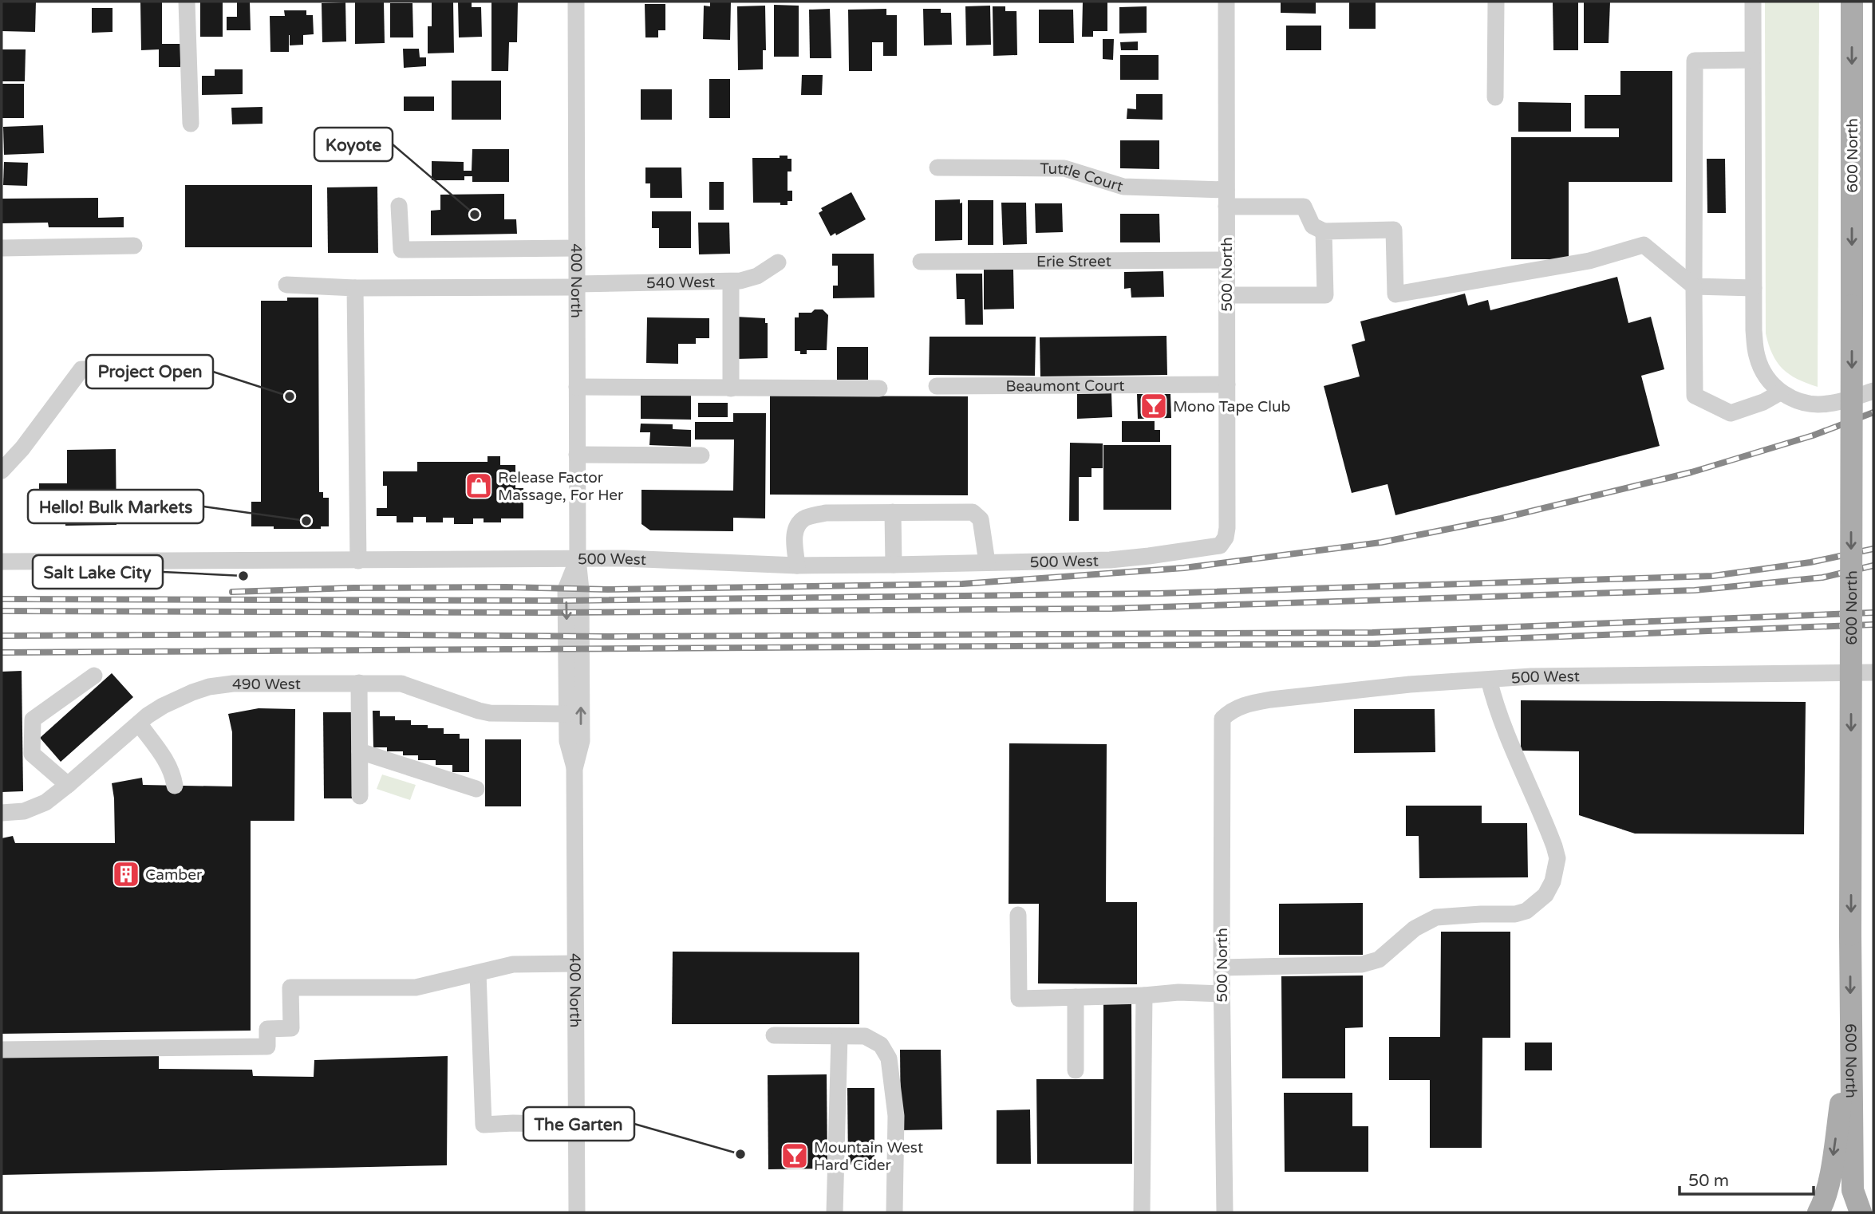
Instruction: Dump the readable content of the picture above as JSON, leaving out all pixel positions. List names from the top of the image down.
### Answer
{
  "streets": {
    "main road": ["600 North"],
    "street": [
      "Tuttle Court",
      "Erie Street",
      "500 North",
      "400 North",
      "540 West",
      "Beaumont Court",
      "500 West",
      "490 West"
    ]
  },
  "crossings": [
    ["Tuttle Court", "500 North"],
    ["Erie Street", "500 North"],
    ["500 North", "Beaumont Court"],
    ["500 North", "500 West"],
    ["400 North", "540 West"],
    ["400 North", "500 West"],
    ["400 North", "490 West"]
  ],
  "one_way": ["600 North"],
  "places": {
    "other": [
      "Koyote",
      "Project Open",
      "Hello! Bulk Markets",
      "Salt Lake City",
      "The Garten"
    ],
    "bar": ["Mono Tape Club", "Mountain West Hard Cider"],
    "shop": ["Release Factor Massage, For Her"],
    "building": ["Camber"]
  },
  "scale_bar": "50 m"
}
